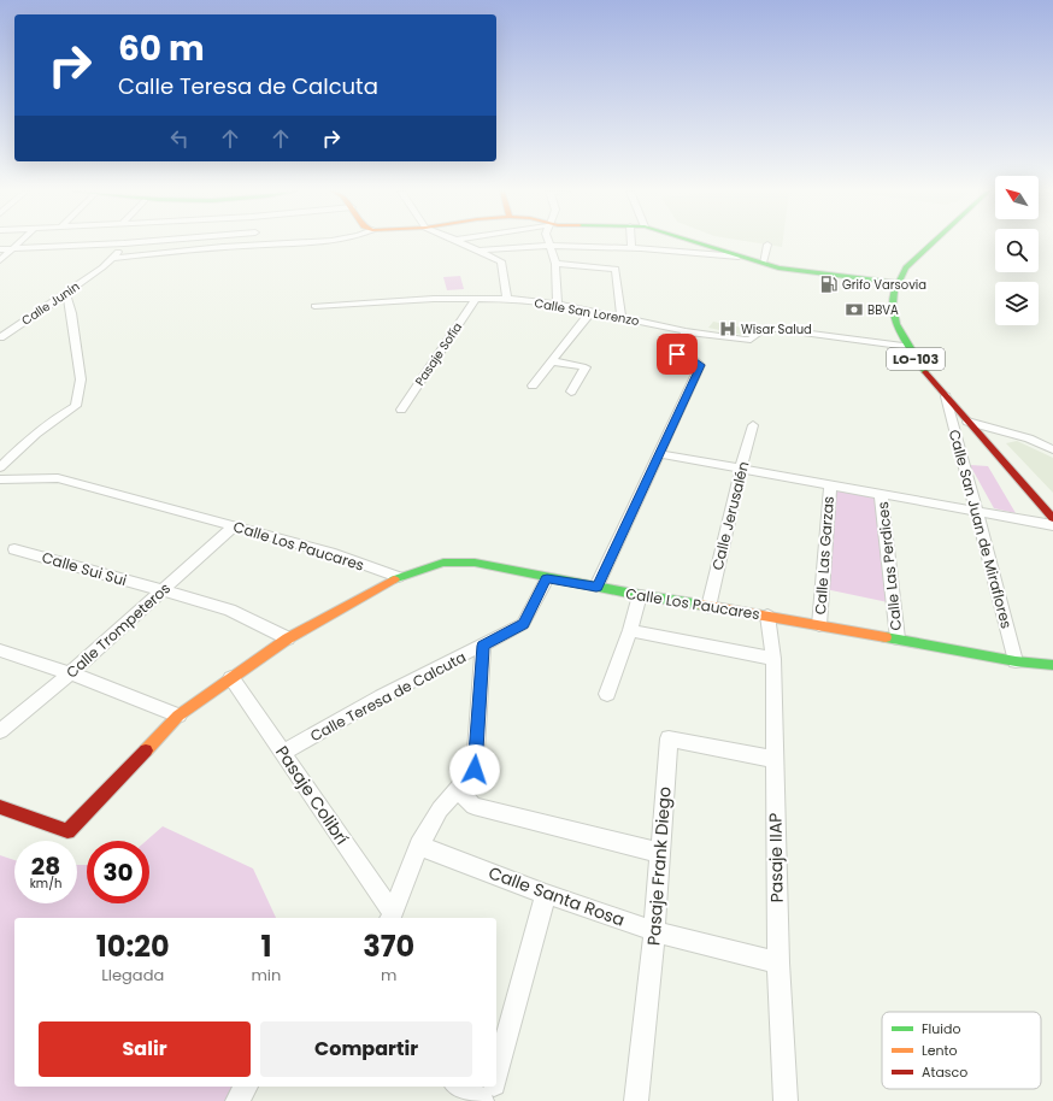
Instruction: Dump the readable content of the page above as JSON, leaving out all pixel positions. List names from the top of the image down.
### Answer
{
  "streets": {
    "street": [
      "Calle Junin",
      "Calle San Lorenzo",
      "Pasaje Sofía",
      "LO-103",
      "Calle Jerusalén",
      "Calle San Juan de Miraflores",
      "Calle Los Paucares",
      "Calle Las Garzas",
      "Calle Las Perdices",
      "Calle Sui Sui",
      "Calle Trompeteros",
      "Calle Teresa de Calcuta",
      "Pasaje Colibrí",
      "Pasaje IIAP",
      "Pasaje Frank Diego",
      "Calle Santa Rosa"
    ]
  },
  "crossings": [
    ["Calle San Lorenzo", "Pasaje Sofía"],
    ["Calle San Lorenzo", "LO-103"],
    ["LO-103", "Calle San Juan de Miraflores"],
    ["Calle Jerusalén", "Calle Los Paucares"],
    ["Calle San Juan de Miraflores", "Calle Los Paucares"],
    ["Calle Los Paucares", "Calle Las Garzas"],
    ["Calle Los Paucares", "Calle Las Perdices"],
    ["Calle Los Paucares", "Calle Trompeteros"],
    ["Calle Los Paucares", "Calle Teresa de Calcuta"],
    ["Calle Los Paucares", "Pasaje IIAP"],
    ["Calle Sui Sui", "Calle Trompeteros"],
    ["Calle Teresa de Calcuta", "Pasaje Colibrí"],
    ["Pasaje IIAP", "Pasaje Frank Diego"],
    ["Pasaje IIAP", "Calle Santa Rosa"],
    ["Pasaje Frank Diego", "Calle Santa Rosa"]
  ],
  "places": {
    "fuel station": ["Grifo Varsovia"],
    "bank": ["BBVA"],
    "hospital": ["Wisar Salud"]
  },
  "legend": ["Fluido", "Lento", "Atasco"],
  "north": "top left",
  "page": {
    "turn": ["60 m", "Calle Teresa de Calcuta"],
    "speed": "28 km/h",
    "limit": "30",
    "eta": [
      "10:20",
      "Llegada",
      "1",
      "min",
      "370",
      "m"
    ],
    "buttons": ["Salir", "Compartir"]
  }
}
